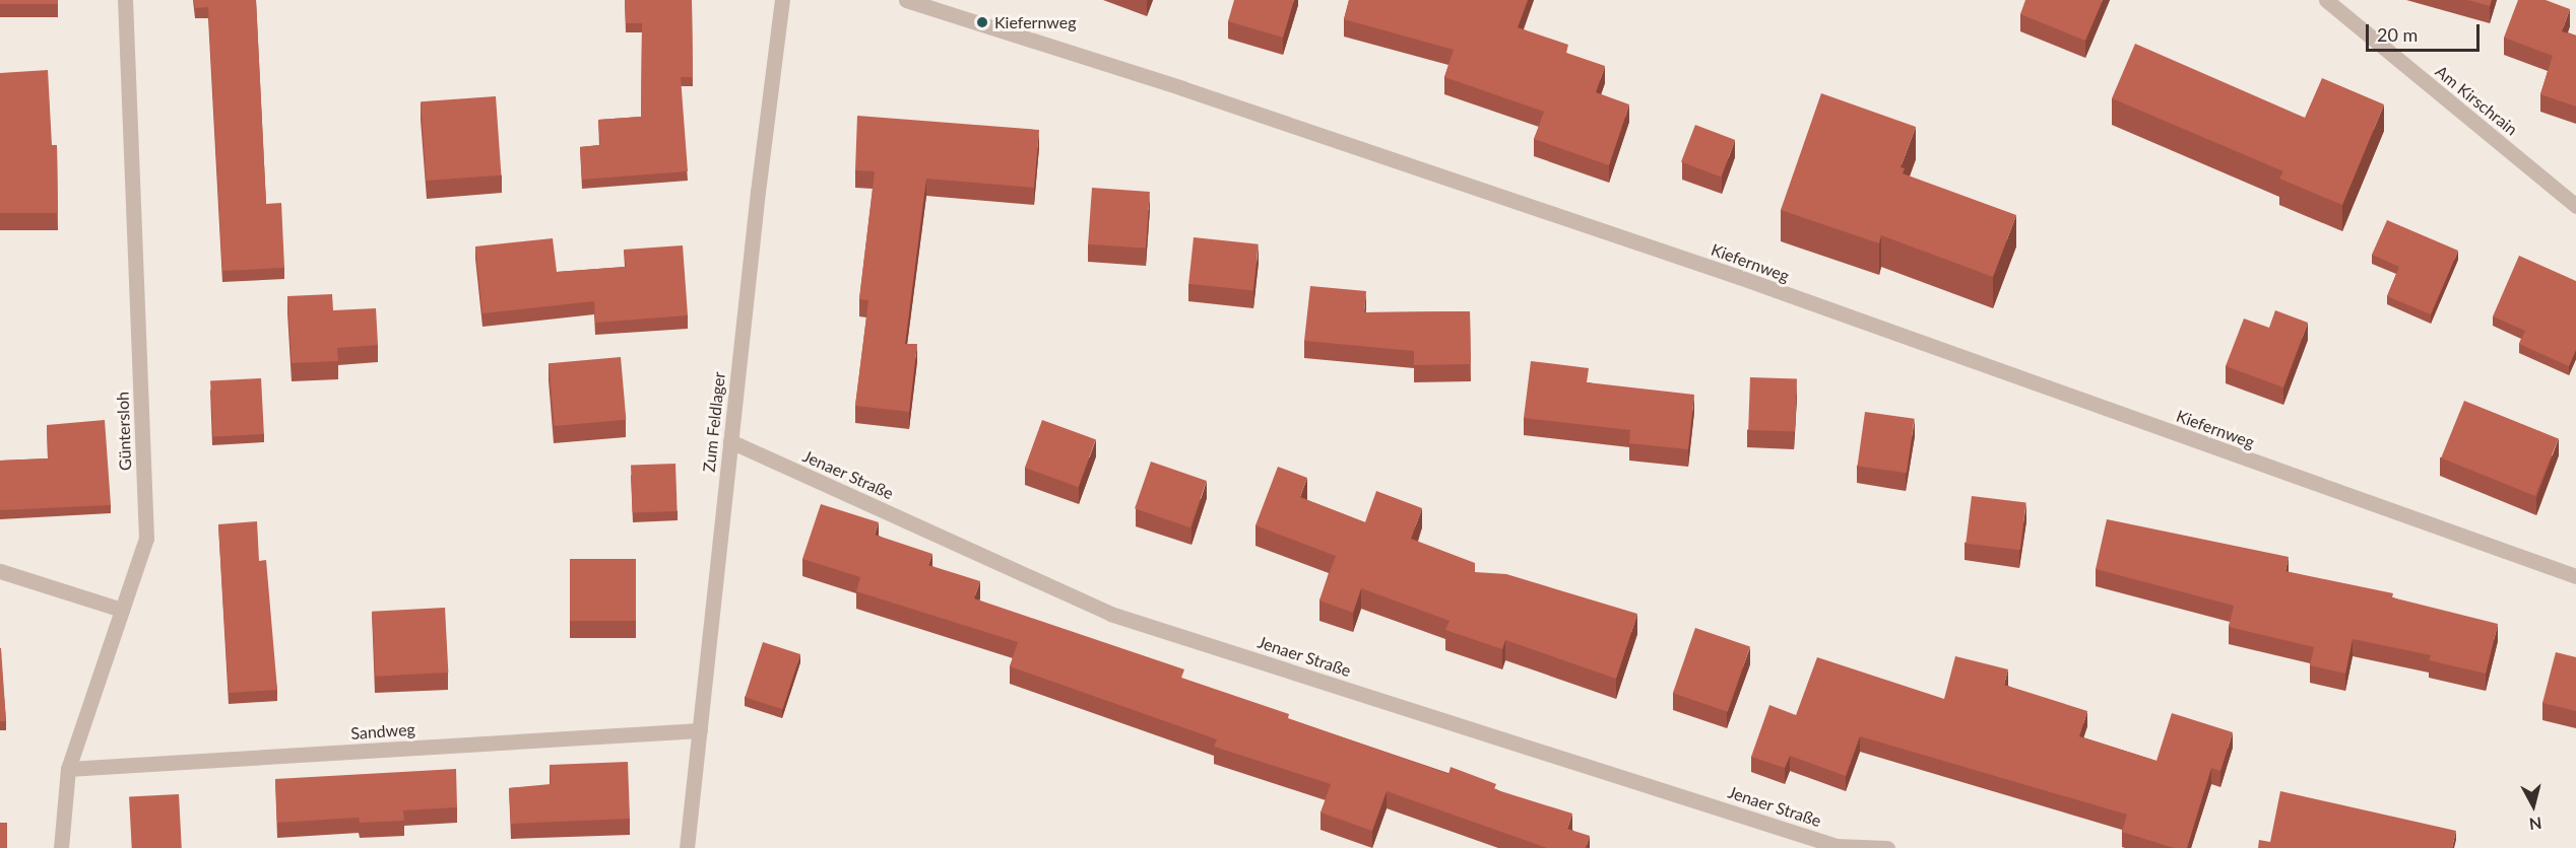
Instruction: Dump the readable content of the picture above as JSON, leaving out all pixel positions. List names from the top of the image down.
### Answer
{
  "streets": {
    "street": [
      "Am Kirschrain",
      "Kiefernweg",
      "Zum Feldlager",
      "Güntersloh",
      "Jenaer Straße",
      "Sandweg"
    ]
  },
  "crossings": [
    ["Zum Feldlager", "Jenaer Straße"],
    ["Zum Feldlager", "Sandweg"],
    ["Güntersloh", "Sandweg"]
  ],
  "places": ["Kiefernweg"],
  "scale_bar": "20 m",
  "north": "bottom"
}
